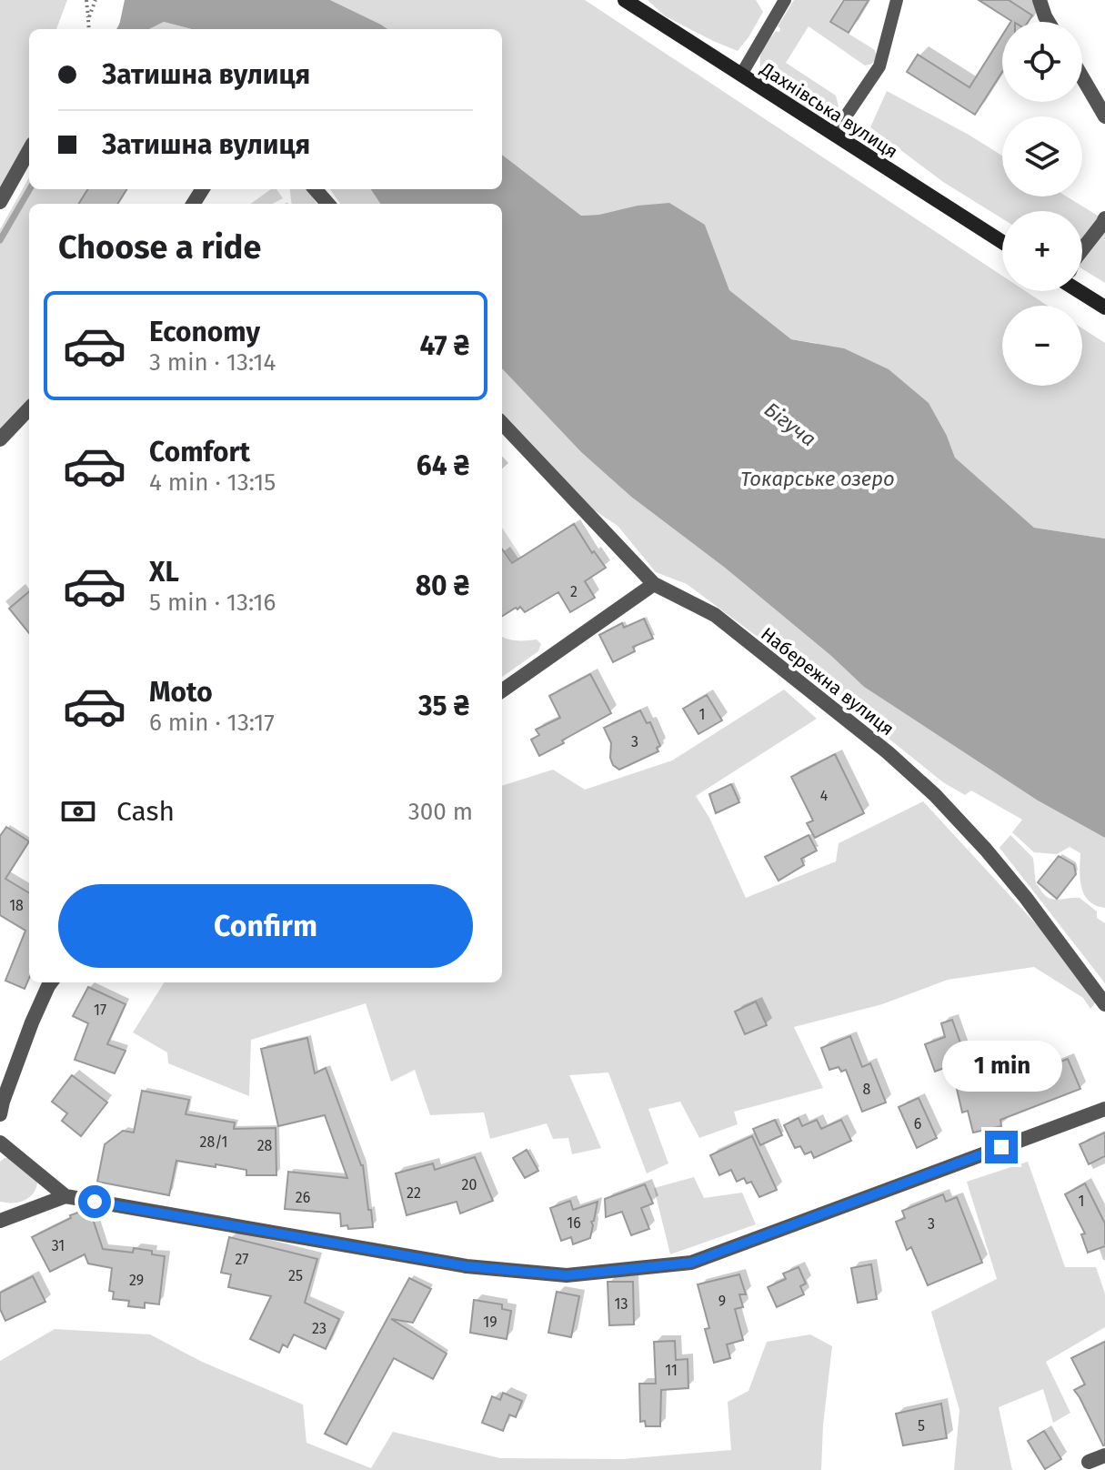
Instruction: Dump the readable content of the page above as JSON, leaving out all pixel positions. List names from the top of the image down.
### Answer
{
  "streets": {
    "street": ["Дахнівська вулиця", "Набережна вулиця"]
  },
  "water": ["Бігуча", "Токарське озеро"],
  "house_numbers": [
    "2",
    "1",
    "3",
    "4",
    "18",
    "17",
    "8",
    "6",
    "28/1",
    "28",
    "20",
    "22",
    "26",
    "1",
    "16",
    "3",
    "31",
    "27",
    "25",
    "29",
    "9",
    "13",
    "19",
    "23",
    "11",
    "5"
  ],
  "page": {
    "map_buttons": ["+", "−"],
    "banner": ["Затишна вулиця", "Затишна вулиця"],
    "heading": "Choose a ride",
    "list": [
      {
        "name": "Economy",
        "note": "3 min · 13:14",
        "value": "47 ₴"
      },
      {
        "name": "Comfort",
        "note": "4 min · 13:15",
        "value": "64 ₴"
      },
      {
        "name": "XL",
        "note": "5 min · 13:16",
        "value": "80 ₴"
      },
      {
        "name": "Moto",
        "note": "6 min · 13:17",
        "value": "35 ₴"
      }
    ],
    "pay": ["Cash", "300 m"],
    "buttons": "Confirm",
    "bubble": "1 min"
  }
}
